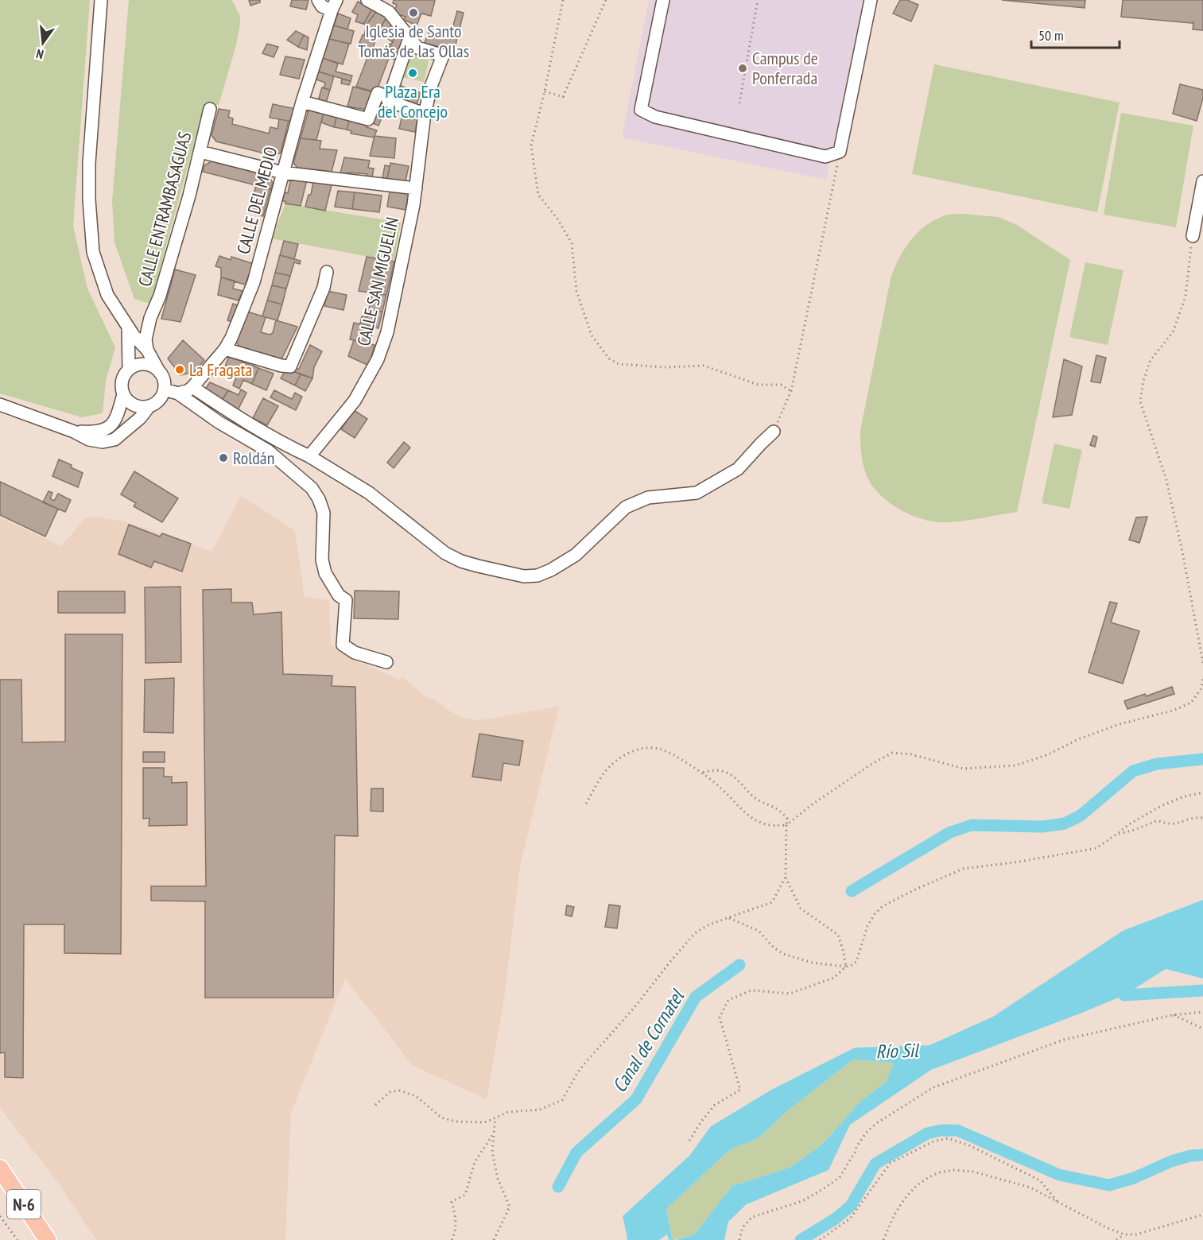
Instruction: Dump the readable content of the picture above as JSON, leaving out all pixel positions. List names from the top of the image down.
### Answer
{
  "streets": {
    "highway": ["N-6"],
    "street": ["CALLE DEL MEDIO", "CALLE ENTRAMBASAGUAS", "CALLE SAN MIGUELÍN"]
  },
  "water": ["Canal de Cornatel", "Río Sil"],
  "places": [
    "Iglesia de Santo Tomás de las Ollas",
    "Campus de Ponferrada",
    "Plaza Era del Concejo",
    "La Fragata",
    "Roldán"
  ],
  "scale_bar": "50 m",
  "north": "bottom"
}
